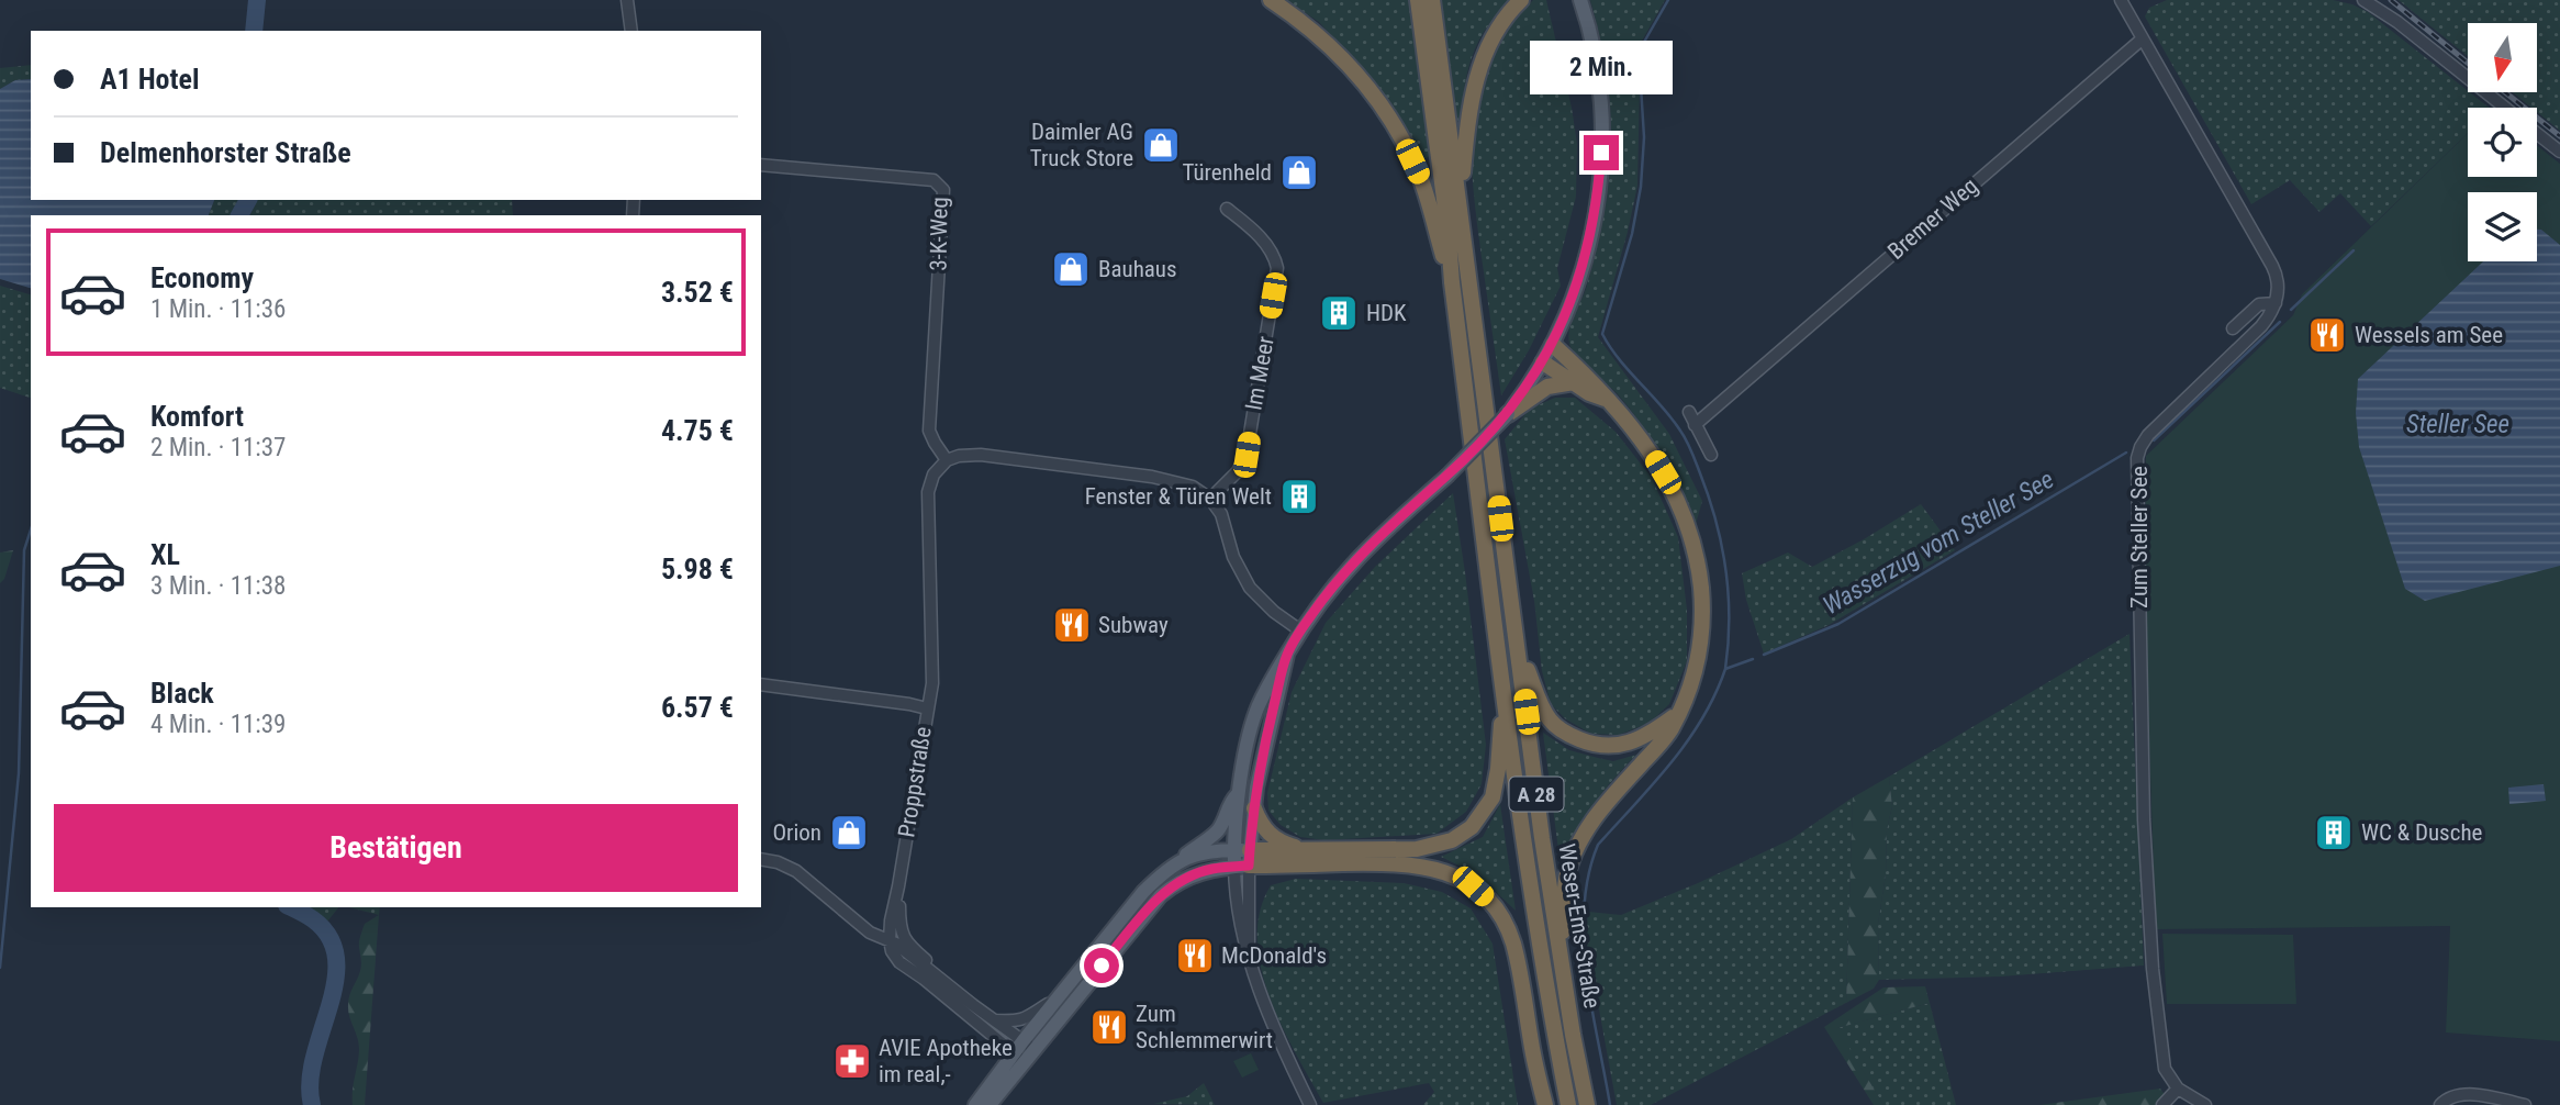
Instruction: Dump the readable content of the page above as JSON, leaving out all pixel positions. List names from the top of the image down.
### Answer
{
  "streets": {
    "highway": ["A 28", "Weser-Ems-Straße"],
    "street": [
      "Bremer Weg",
      "3-K-Weg",
      "Im Meer",
      "Zum Steller See",
      "Proppstraße"
    ]
  },
  "water": ["Steller See", "Wasserzug vom Steller See"],
  "places": {
    "shop": [
      "Daimler AG Truck Store",
      "Türenheld",
      "Bauhaus",
      "Orion"
    ],
    "building": ["HDK", "Fenster & Türen Welt", "WC & Dusche"],
    "restaurant": [
      "Wessels am See",
      "Subway",
      "McDonald's",
      "Zum Schlemmerwirt"
    ],
    "pharmacy": ["AVIE Apotheke im real,-"]
  },
  "north": "bottom",
  "page": {
    "banner": ["A1 Hotel", "Delmenhorster Straße"],
    "bubble": "2 Min.",
    "list": [
      {
        "name": "Economy",
        "note": "1 Min. · 11:36",
        "value": "3.52 €"
      },
      {
        "name": "Komfort",
        "note": "2 Min. · 11:37",
        "value": "4.75 €"
      },
      {
        "name": "XL",
        "note": "3 Min. · 11:38",
        "value": "5.98 €"
      },
      {
        "name": "Black",
        "note": "4 Min. · 11:39",
        "value": "6.57 €"
      }
    ],
    "buttons": "Bestätigen"
  }
}
